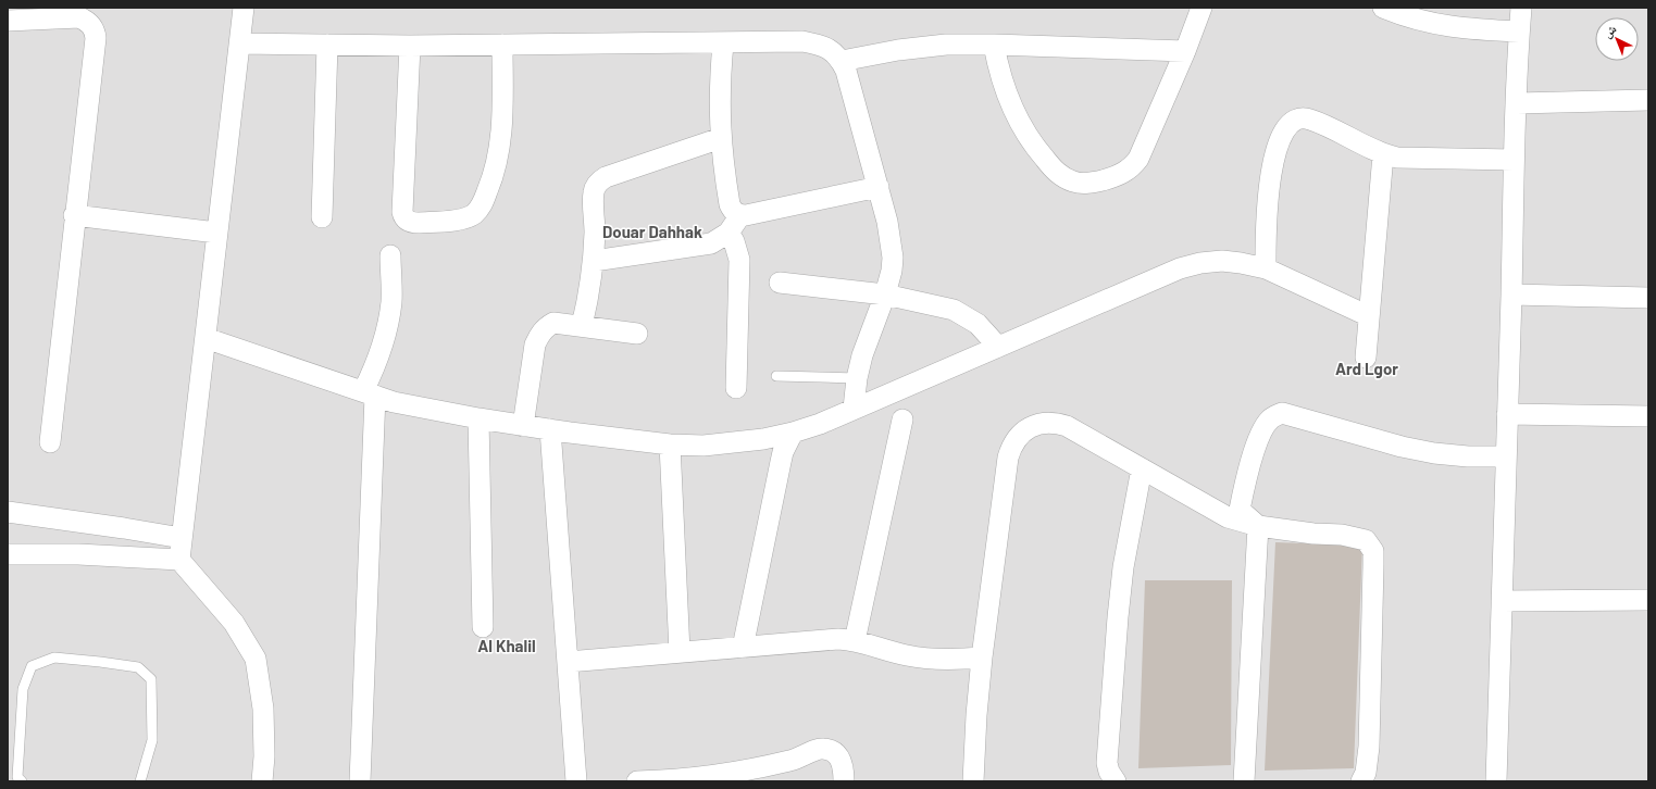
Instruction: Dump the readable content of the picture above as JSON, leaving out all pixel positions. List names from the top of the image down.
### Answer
{
  "districts": ["Douar Dahhak", "Ard Lgor", "Al Khalil"],
  "north": "top left"
}
